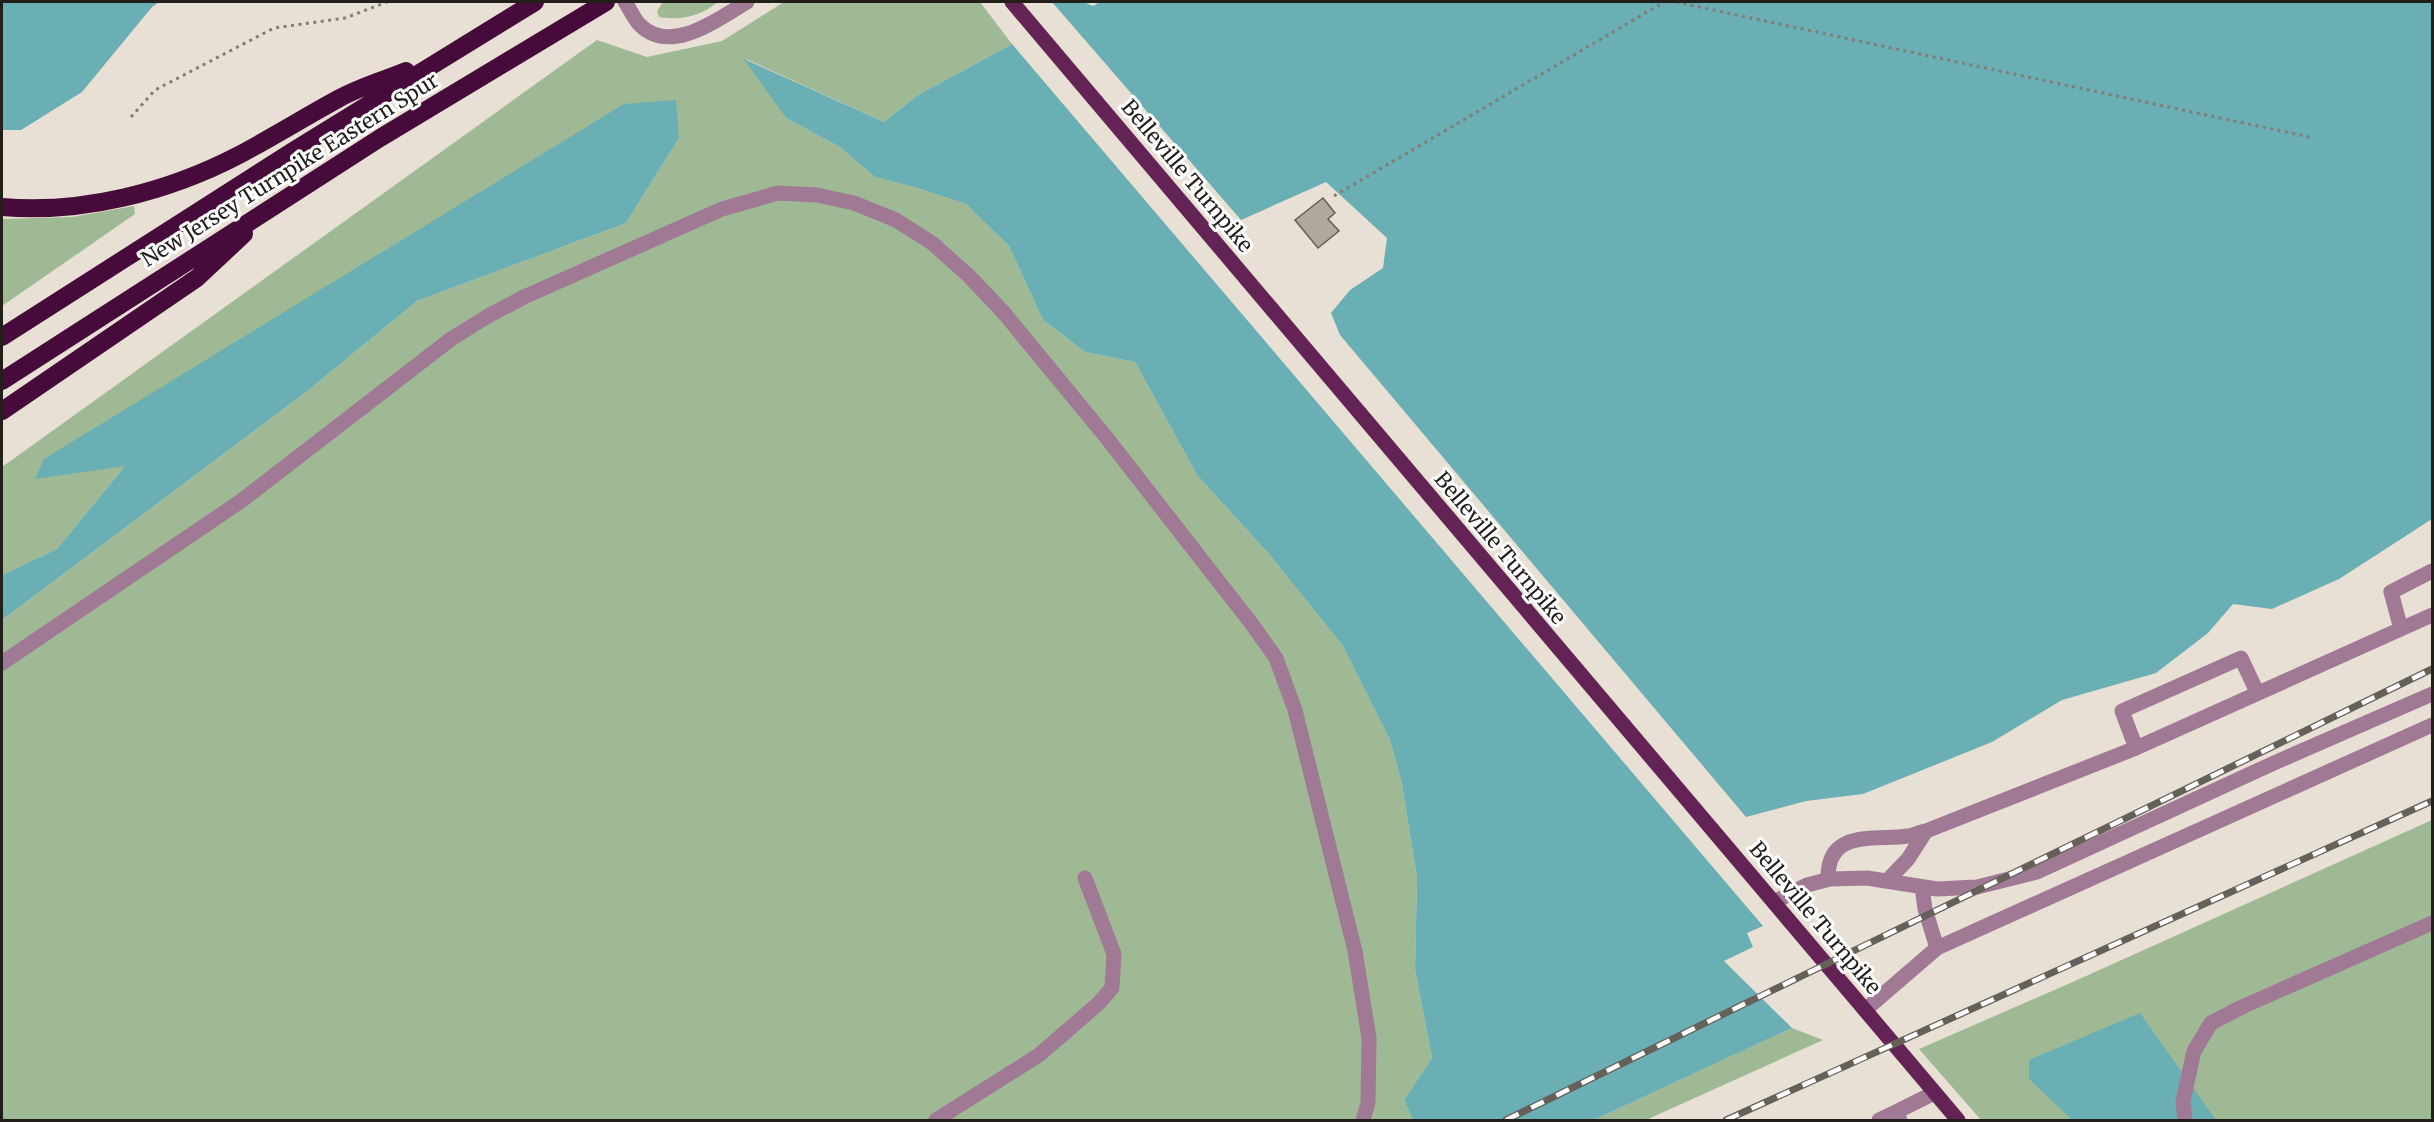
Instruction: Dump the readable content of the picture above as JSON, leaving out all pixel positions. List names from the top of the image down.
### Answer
{
  "streets": {
    "highway": ["New Jersey Turnpike Eastern Spur"],
    "main road": ["Belleville Turnpike"]
  }
}
